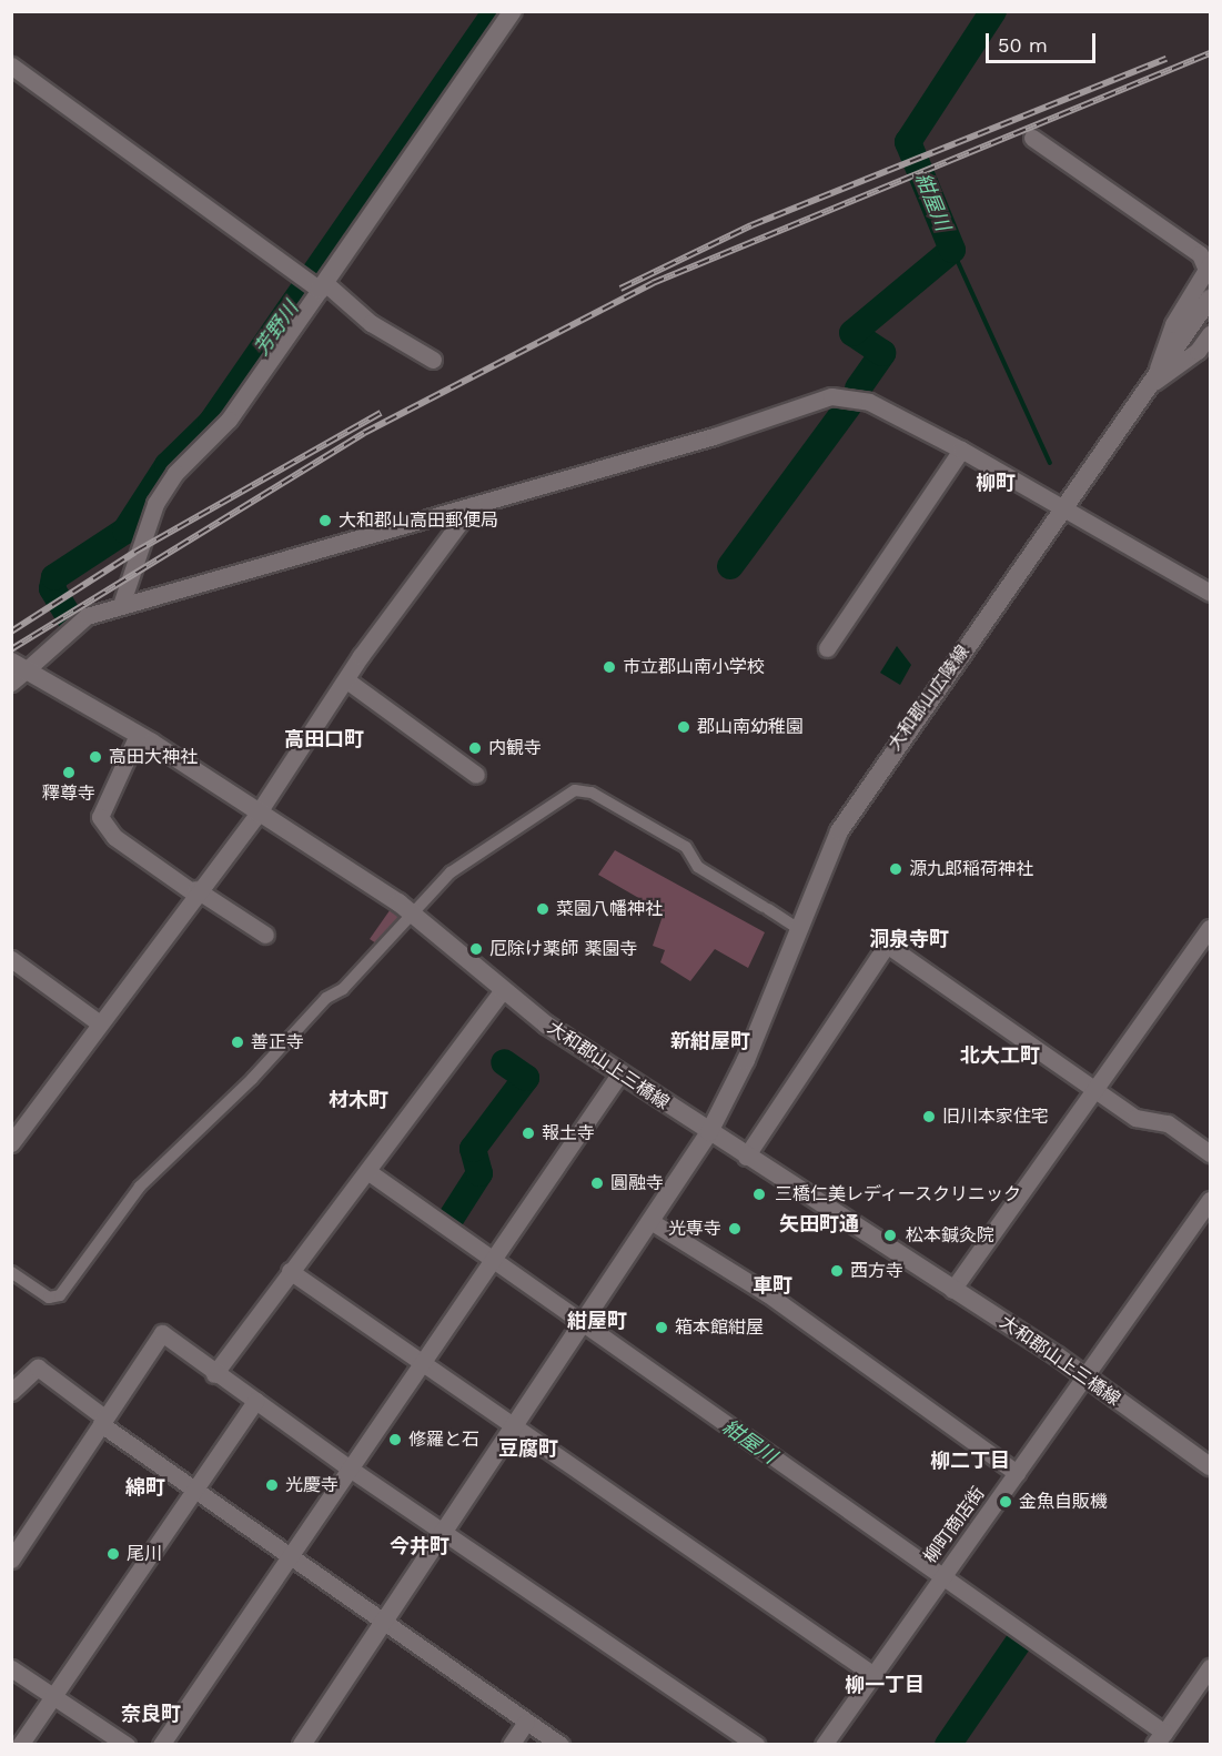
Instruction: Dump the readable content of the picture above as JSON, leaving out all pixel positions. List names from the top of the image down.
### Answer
{
  "streets": {
    "main road": ["大和郡山広陵線", "大和郡山上三橋線"],
    "street": ["柳町商店街"]
  },
  "crossings": [
    ["大和郡山広陵線", "大和郡山上三橋線"],
    ["大和郡山上三橋線", "柳町商店街"]
  ],
  "districts": [
    "柳町",
    "高田口町",
    "洞泉寺町",
    "新紺屋町",
    "北大工町",
    "材木町",
    "矢田町通",
    "車町",
    "紺屋町",
    "豆腐町",
    "柳二丁目",
    "綿町",
    "今井町",
    "柳一丁目",
    "奈良町"
  ],
  "water": ["紺屋川", "芳野川"],
  "places": [
    "大和郡山高田郵便局",
    "市立郡山南小学校",
    "郡山南幼稚園",
    "内観寺",
    "高田大神社",
    "釋尊寺",
    "源九郎稲荷神社",
    "菜園八幡神社",
    "厄除け薬師 薬園寺",
    "善正寺",
    "旧川本家住宅",
    "報土寺",
    "圓融寺",
    "三橋仁美レディースクリニック",
    "光専寺",
    "松本鍼灸院",
    "西方寺",
    "箱本館紺屋",
    "修羅と石",
    "光慶寺",
    "金魚自販機",
    "尾川"
  ],
  "scale_bar": "50 m"
}
